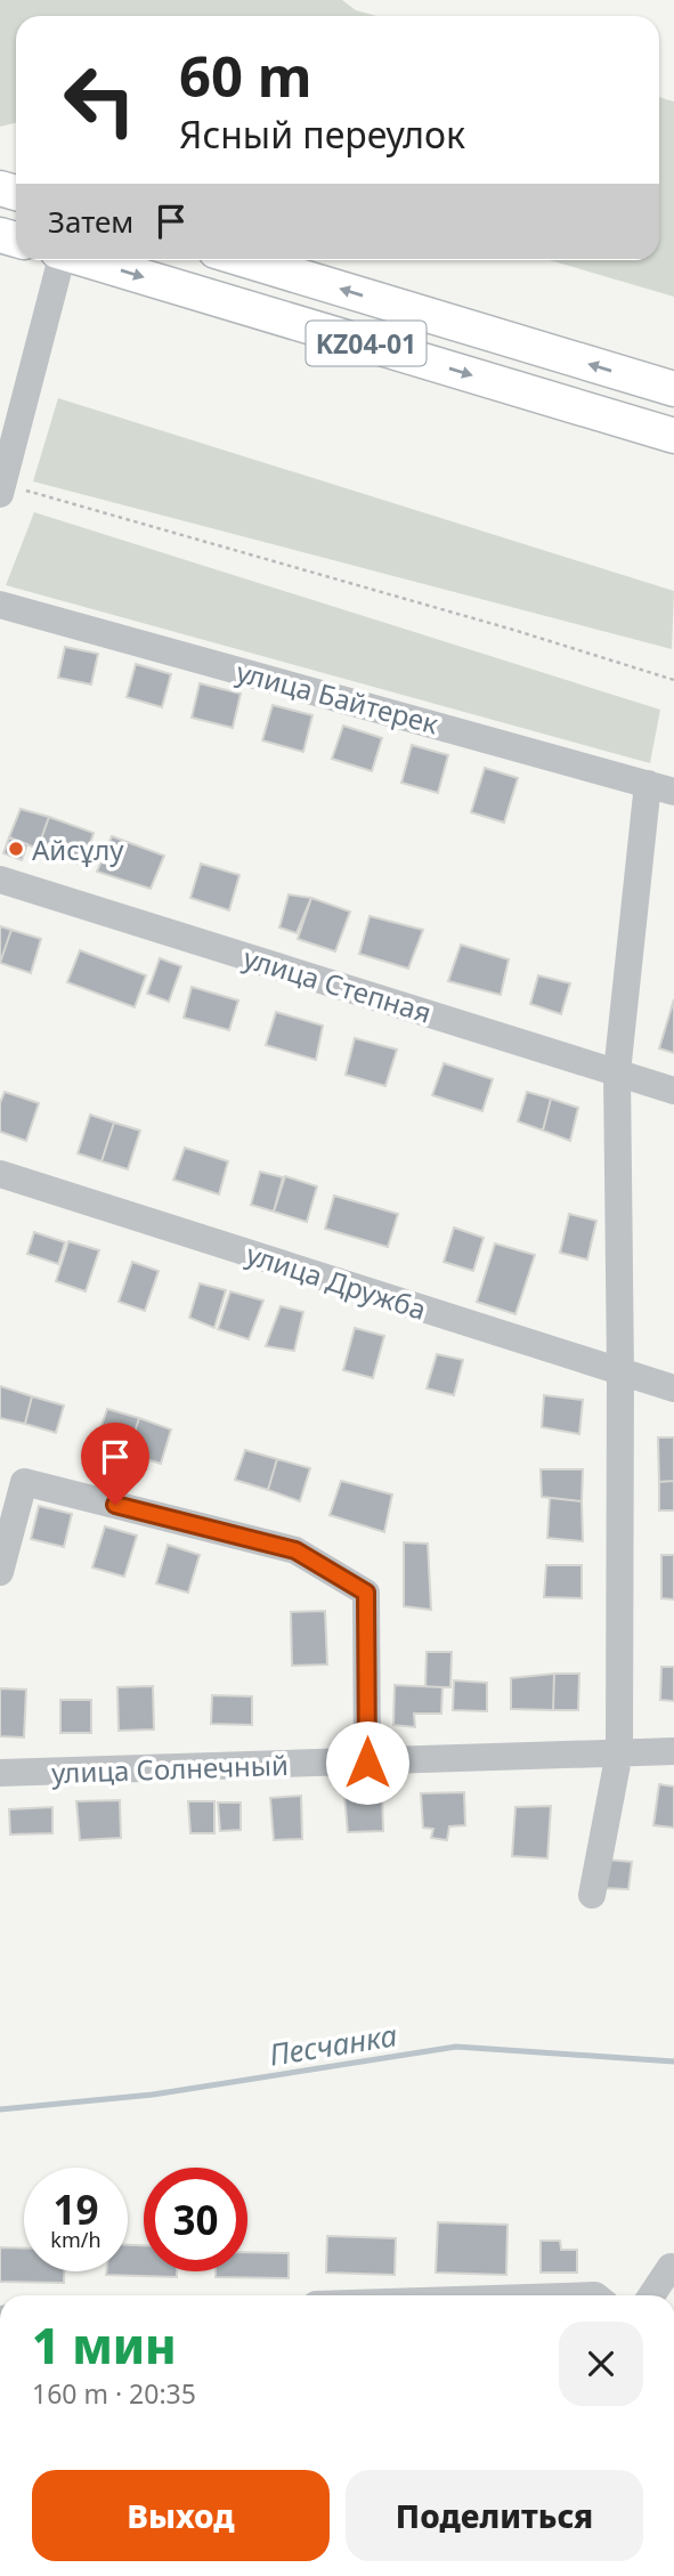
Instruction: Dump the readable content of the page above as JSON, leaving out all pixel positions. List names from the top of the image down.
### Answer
{
  "streets": {
    "main road": ["KZ04-01"],
    "street": [
      "улица Байтерек",
      "улица Степная",
      "улица Дружба",
      "улица Солнечный"
    ]
  },
  "water": ["Песчанка"],
  "places": ["Айсұлу"],
  "page": {
    "turn": ["60 m", "Ясный переулок"],
    "then": "Затем",
    "speed": "19 km/h",
    "limit": "30",
    "heading": ["1 мин", "160 m · 20:35"],
    "buttons": ["Выход", "Поделиться"]
  }
}
